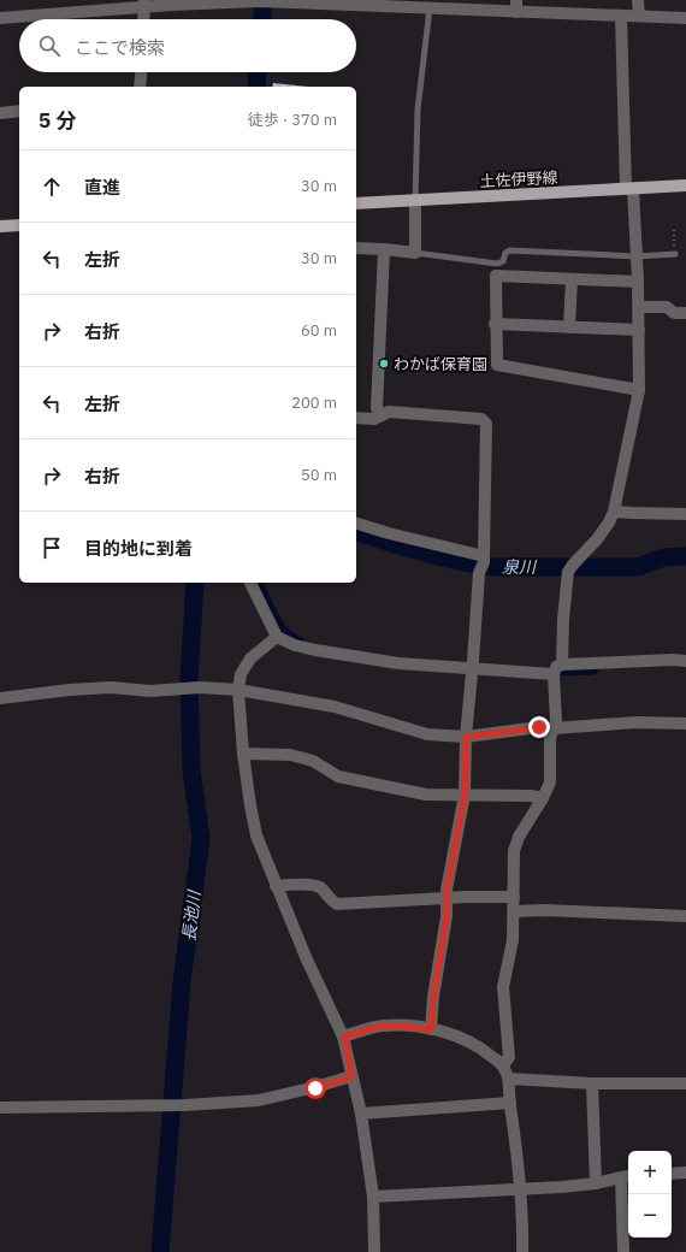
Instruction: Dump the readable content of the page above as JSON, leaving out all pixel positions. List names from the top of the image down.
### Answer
{
  "streets": {
    "main road": ["土佐伊野線"]
  },
  "water": ["泉川", "長池川"],
  "places": ["わかば保育園"],
  "page": {
    "search": "ここで検索",
    "heading": ["5 分", "徒歩 · 370 m"],
    "list": [
      ["直進", "30 m"],
      ["左折", "30 m"],
      ["右折", "60 m"],
      ["左折", "200 m"],
      ["右折", "50 m"],
      "目的地に到着"
    ],
    "map_buttons": ["+", "−"]
  }
}
